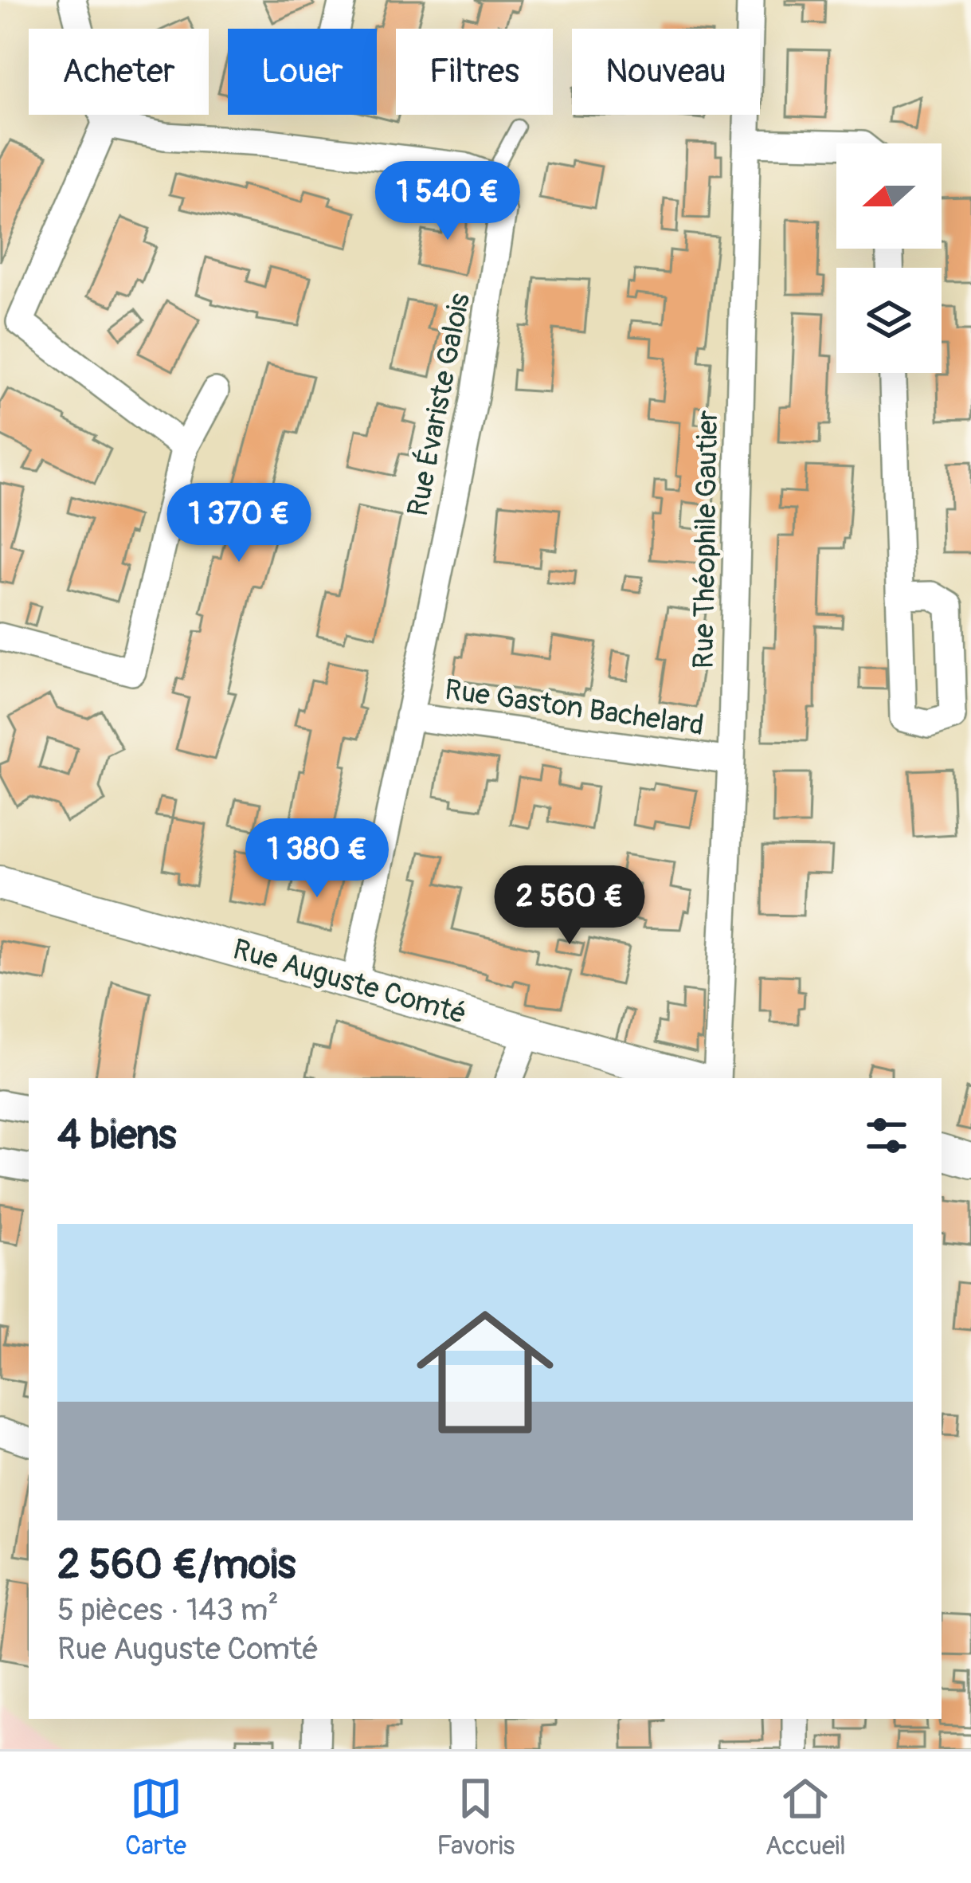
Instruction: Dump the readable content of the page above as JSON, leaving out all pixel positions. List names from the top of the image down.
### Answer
{
  "streets": {
    "street": [
      "Rue Évariste Galois",
      "Rue Théophile Gautier",
      "Rue Gaston Bachelard",
      "Rue Auguste Comté"
    ]
  },
  "crossings": [
    ["Rue Évariste Galois", "Rue Gaston Bachelard"],
    ["Rue Évariste Galois", "Rue Auguste Comté"],
    ["Rue Théophile Gautier", "Rue Gaston Bachelard"]
  ],
  "north": "left",
  "page": {
    "chip": [
      "Acheter",
      "Louer",
      "Filtres",
      "Nouveau"
    ],
    "price": [
      "1 540 €",
      "1 370 €",
      "1 380 €",
      "2 560 €"
    ],
    "heading": "4 biens",
    "list": [
      {
        "name": "2 560 €/mois",
        "note": "5 pièces · 143 m² · Rue Auguste Comté"
      }
    ],
    "tabs": ["Carte", "Favoris", "Accueil"]
  }
}
